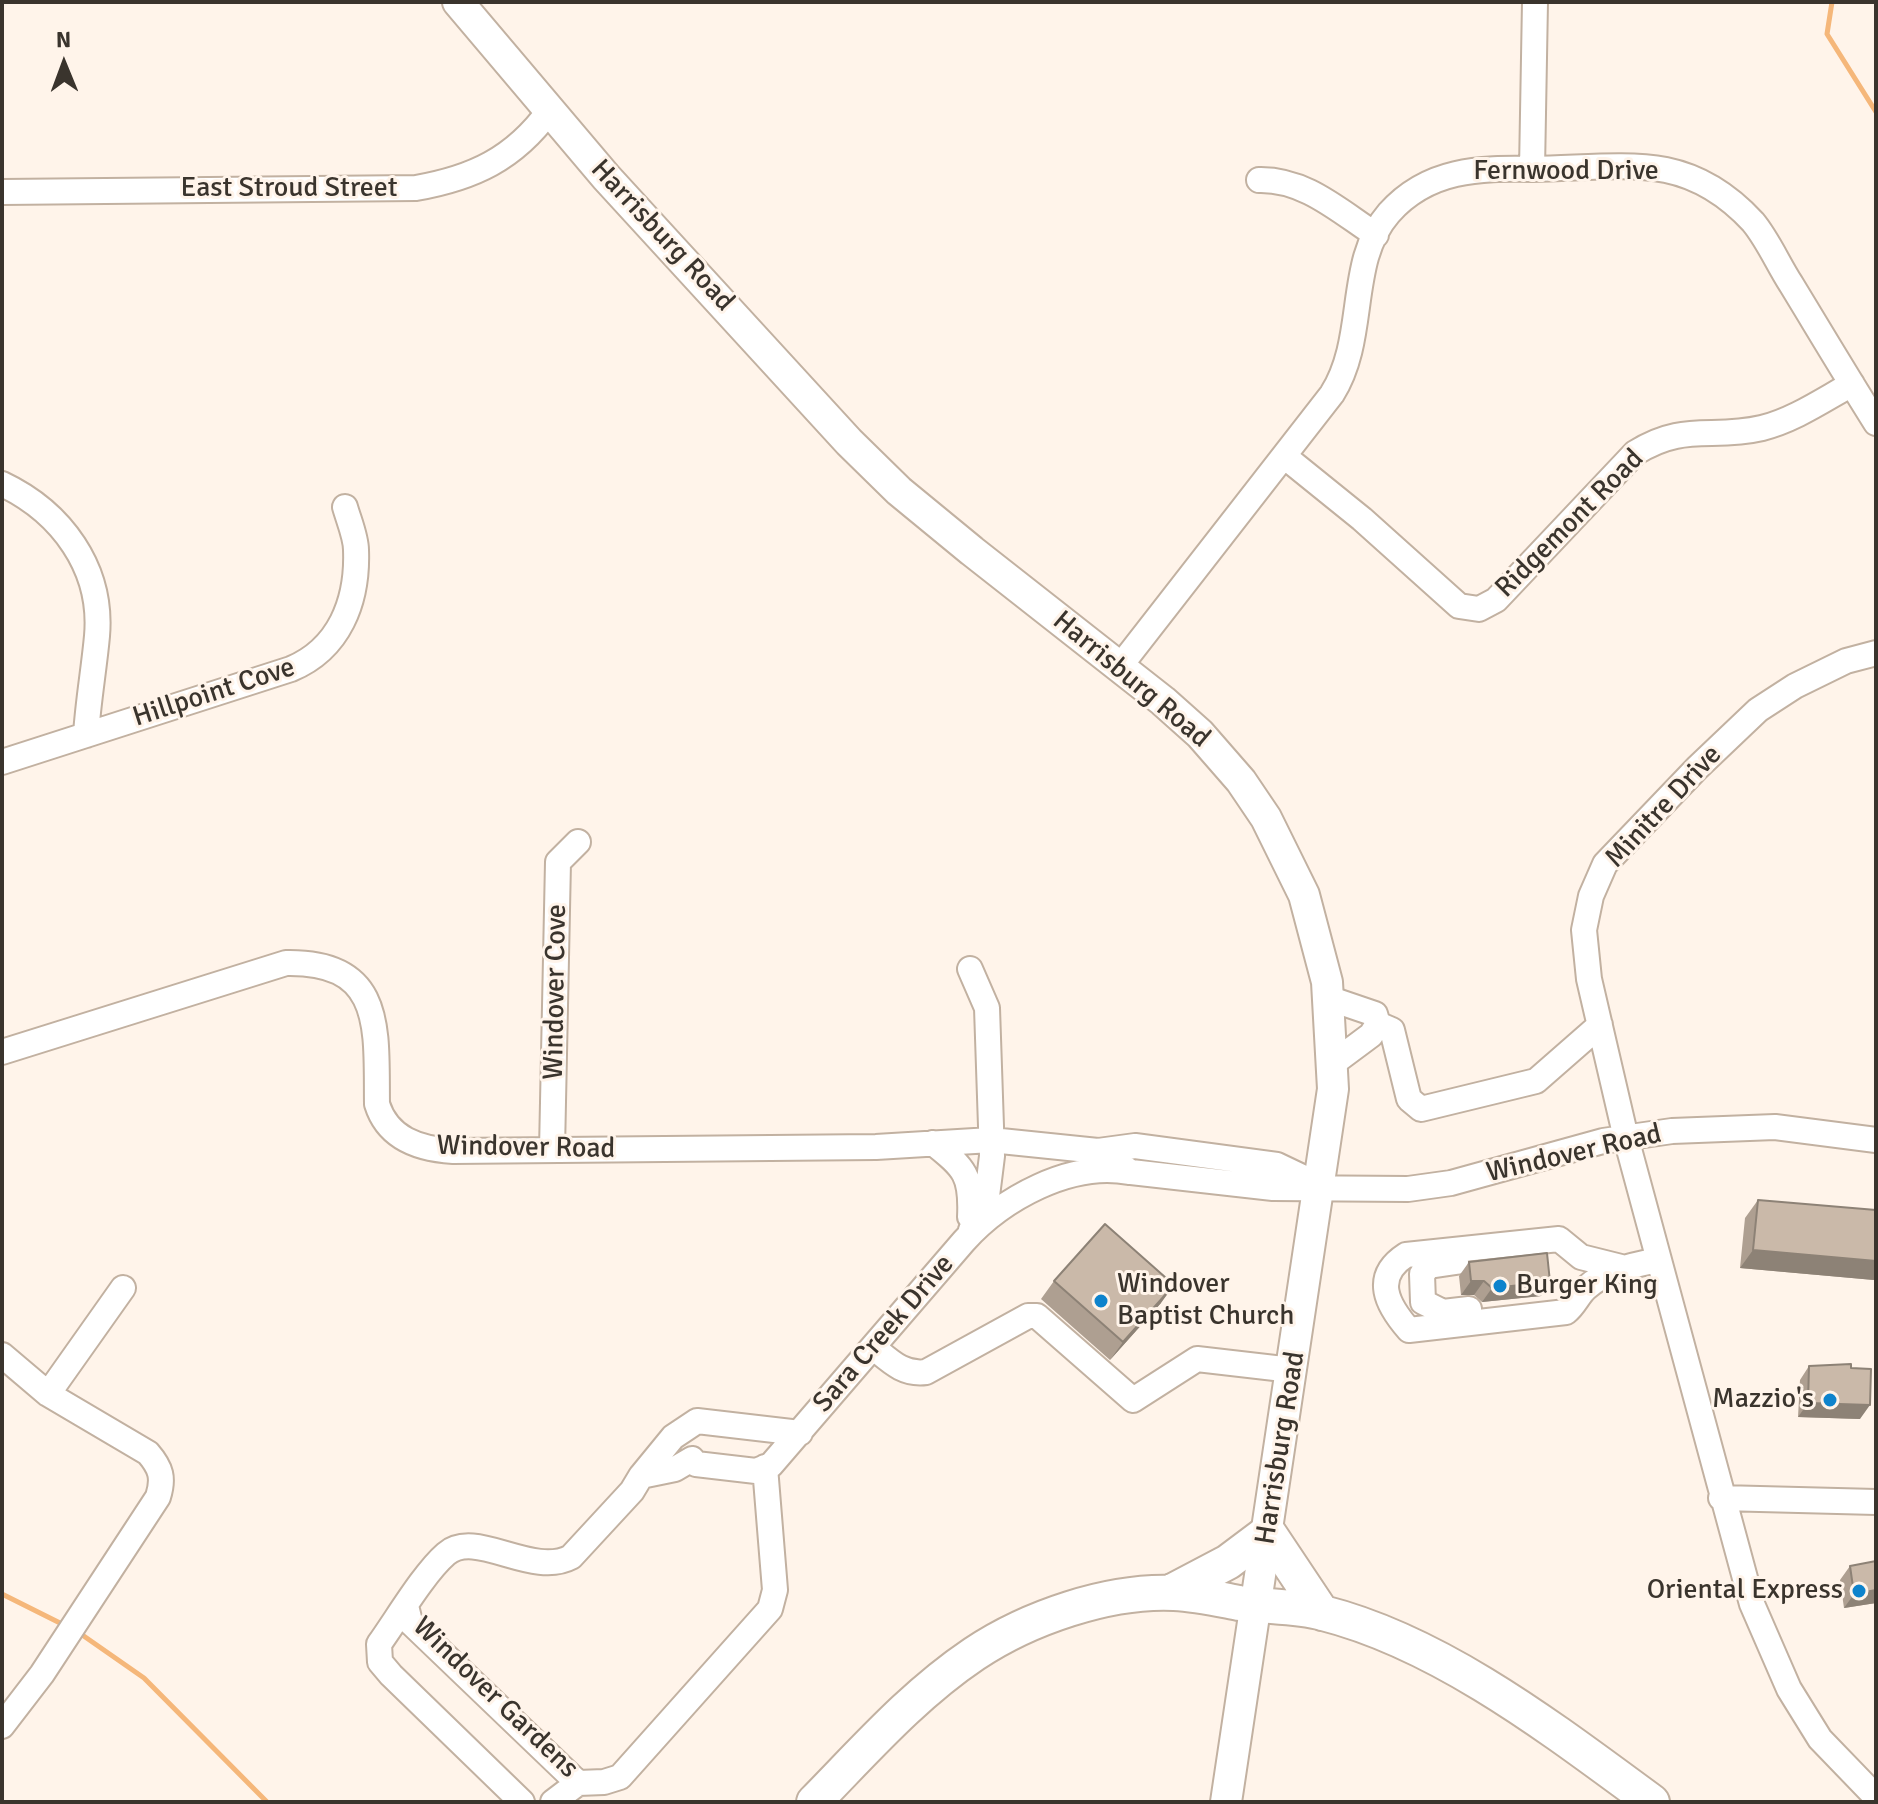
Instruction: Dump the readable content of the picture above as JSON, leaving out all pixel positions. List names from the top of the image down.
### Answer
{
  "streets": {
    "main road": ["Harrisburg Road"],
    "street": [
      "Fernwood Drive",
      "East Stroud Street",
      "Ridgemont Road",
      "Hillpoint Cove",
      "Minitre Drive",
      "Windover Cove",
      "Windover Road",
      "Sara Creek Drive",
      "Windover Gardens"
    ]
  },
  "crossings": [
    ["Fernwood Drive", "Harrisburg Road"],
    ["Fernwood Drive", "Ridgemont Road"],
    ["East Stroud Street", "Harrisburg Road"],
    ["Harrisburg Road", "Windover Road"],
    ["Minitre Drive", "Windover Road"],
    ["Windover Cove", "Windover Road"],
    ["Windover Road", "Sara Creek Drive"]
  ],
  "places": [
    "Burger King",
    "Windover Baptist Church",
    "Mazzio's",
    "Oriental Express"
  ],
  "north": "top"
}
